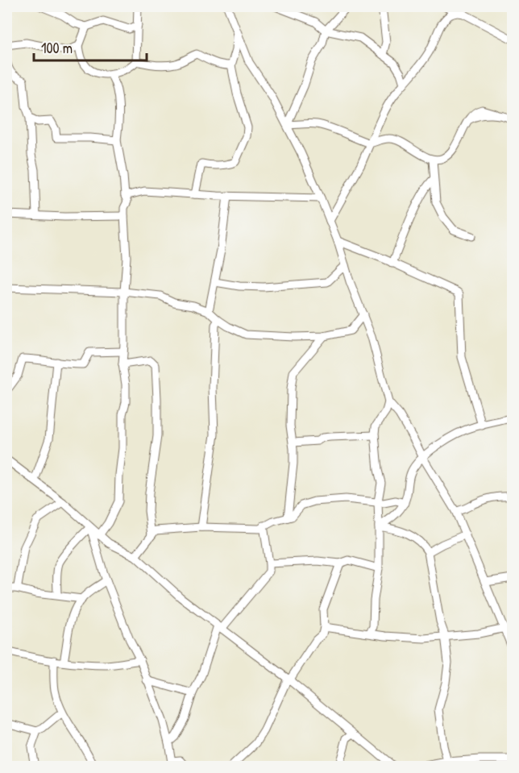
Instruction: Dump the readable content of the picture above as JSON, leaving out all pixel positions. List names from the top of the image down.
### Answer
{
  "scale_bar": "100 m"
}
